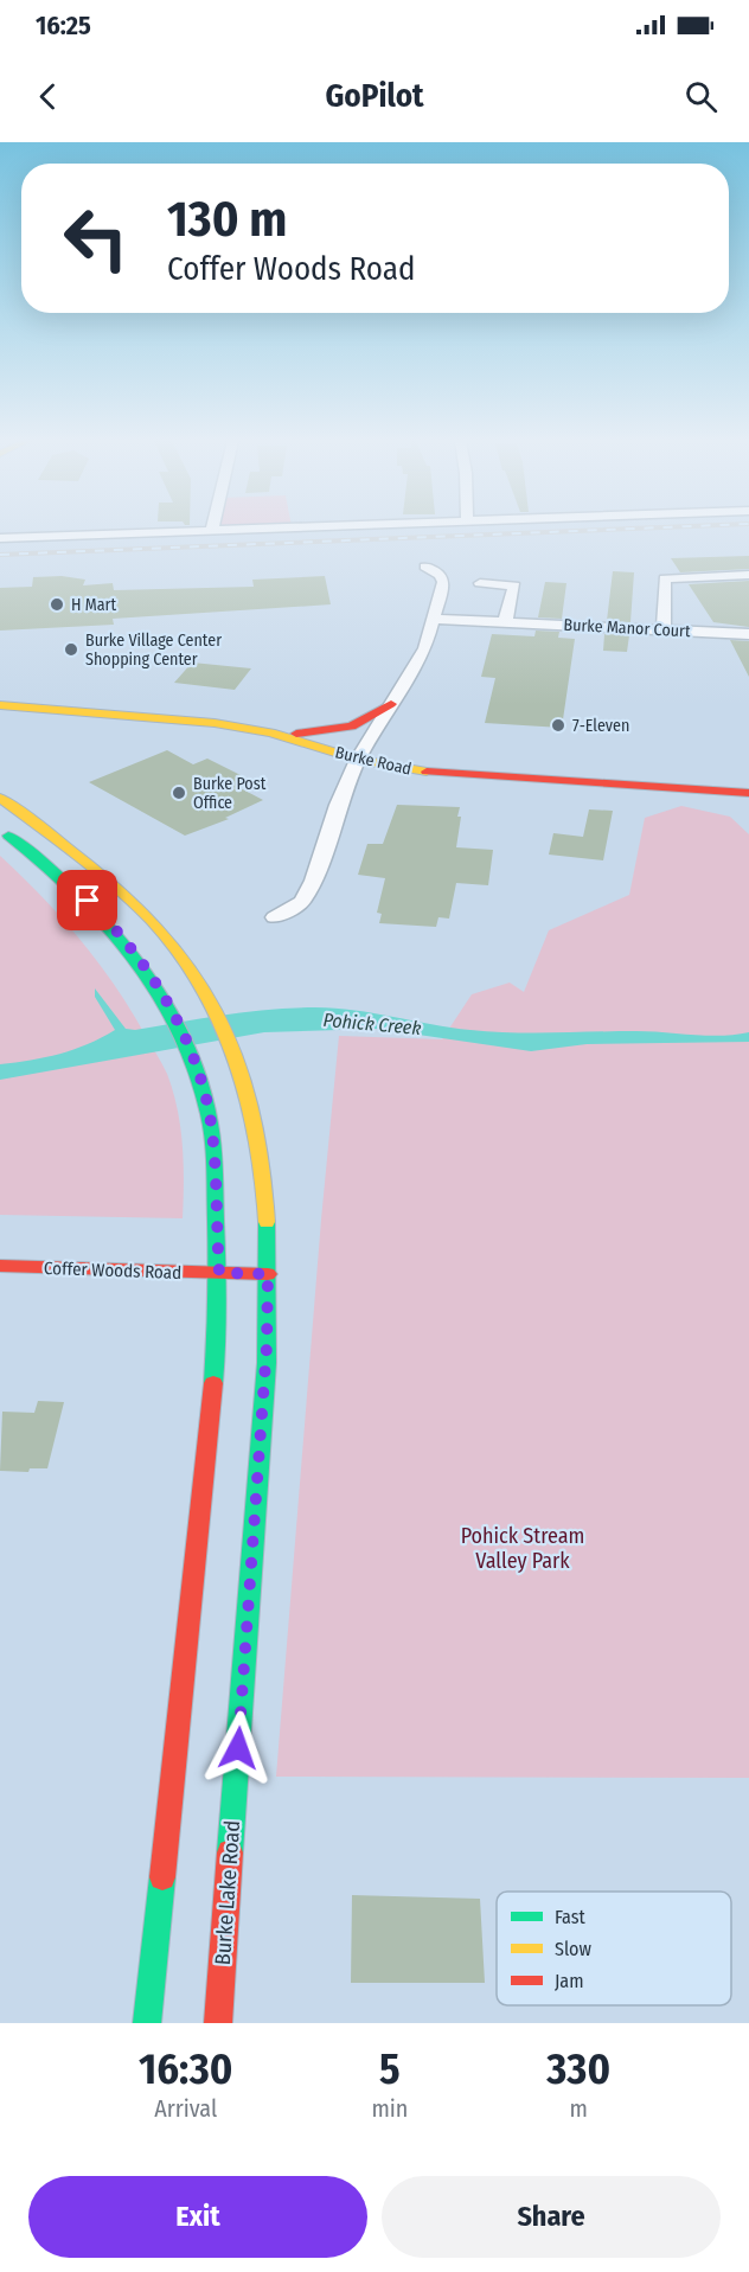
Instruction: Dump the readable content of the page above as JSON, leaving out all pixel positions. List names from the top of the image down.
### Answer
{
  "streets": {
    "main road": ["Burke Road", "Coffer Woods Road", "Burke Lake Road"],
    "street": ["Burke Manor Court"]
  },
  "crossings": [
    ["Coffer Woods Road", "Burke Lake Road"]
  ],
  "water": ["Pohick Creek"],
  "parks": ["Pohick Stream Valley Park"],
  "places": [
    "H Mart",
    "Burke Village Center Shopping Center",
    "7-Eleven",
    "Burke Post Office"
  ],
  "legend": ["Fast", "Slow", "Jam"],
  "page": {
    "status": "16:25",
    "header": "GoPilot",
    "turn": ["130 m", "Coffer Woods Road"],
    "eta": [
      "16:30",
      "Arrival",
      "5",
      "min",
      "330",
      "m"
    ],
    "buttons": ["Exit", "Share"]
  }
}
